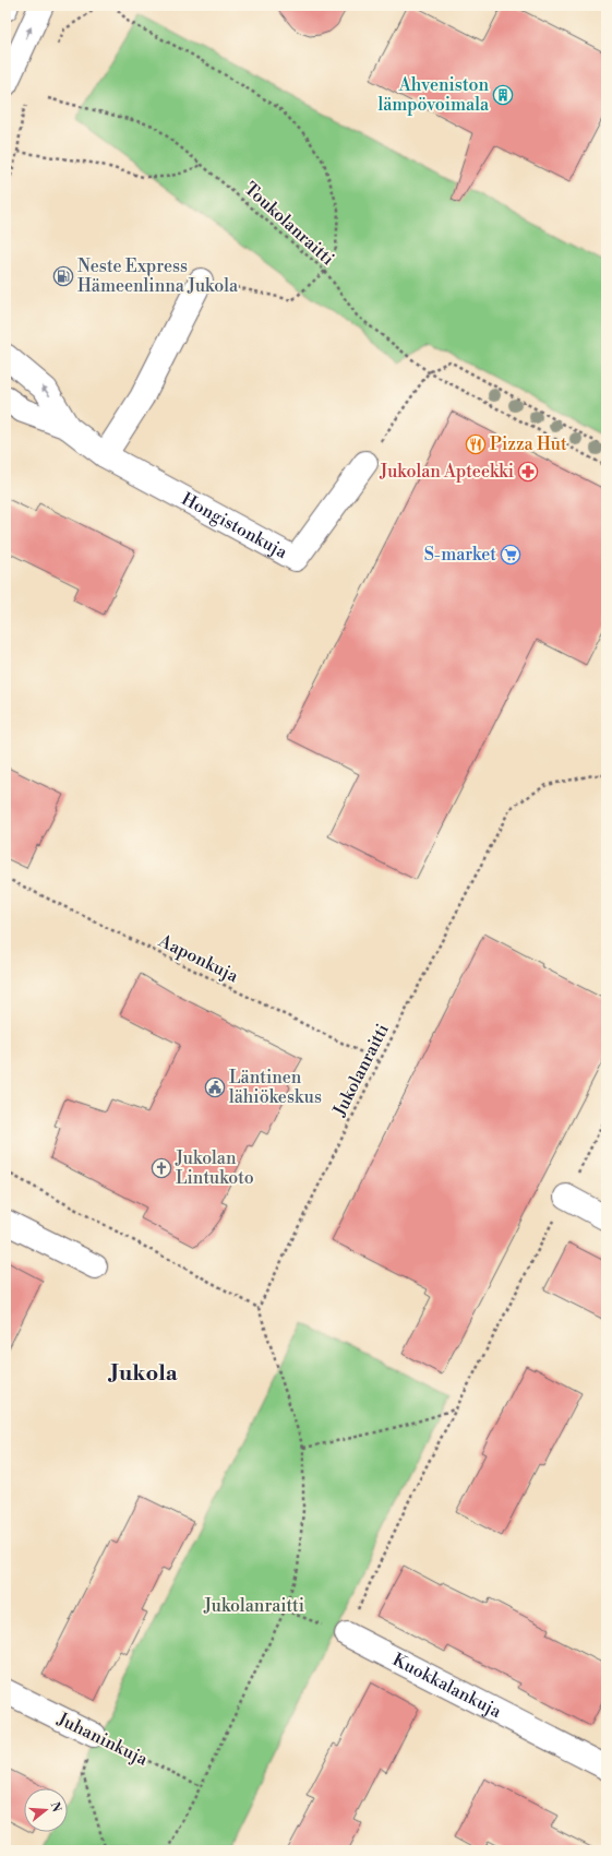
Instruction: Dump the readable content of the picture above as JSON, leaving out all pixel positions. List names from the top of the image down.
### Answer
{
  "streets": {
    "street": ["Hongistonkuja", "Kuokkalankuja", "Juhaninkuja"],
    "path": ["Toukolanraitti", "Aaponkuja", "Jukolanraitti"]
  },
  "crossings": [
    ["Aaponkuja", "Jukolanraitti"]
  ],
  "districts": ["Jukola"],
  "parks": ["Jukolanraitti"],
  "places": {
    "building": ["Ahveniston lämpövoimala"],
    "fuel station": ["Neste Express Hämeenlinna Jukola"],
    "restaurant": ["Pizza Hut"],
    "pharmacy": ["Jukolan Apteekki"],
    "supermarket": ["S-market"],
    "public building": ["Läntinen lähiökeskus"],
    "church": ["Jukolan Lintukoto"]
  },
  "north": "right"
}
